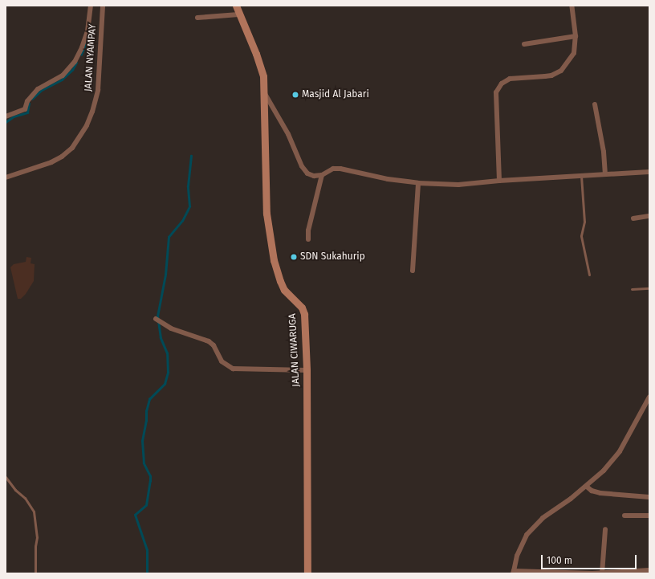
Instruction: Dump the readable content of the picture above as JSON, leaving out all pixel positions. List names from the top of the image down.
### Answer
{
  "streets": {
    "street": ["JALAN NYAMPAY", "JALAN CIWARUGA"]
  },
  "places": ["Masjid Al Jabari", "SDN Sukahurip"],
  "scale_bar": "100 m"
}
